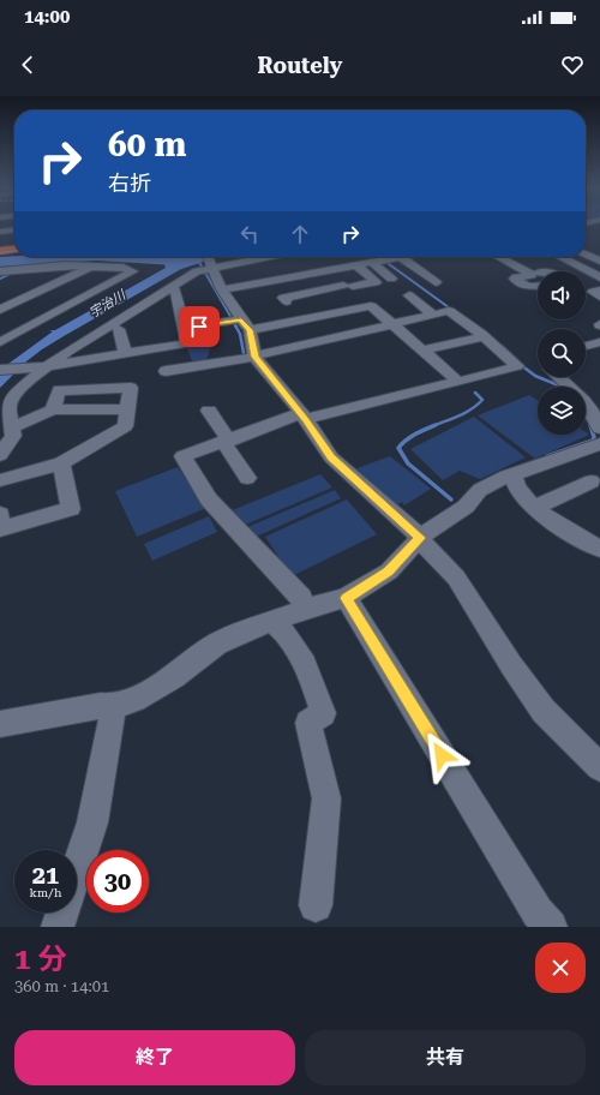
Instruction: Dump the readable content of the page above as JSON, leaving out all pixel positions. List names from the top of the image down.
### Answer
{
  "water": ["宇治川"],
  "page": {
    "status": "14:00",
    "header": "Routely",
    "turn": ["60 m", "右折"],
    "speed": "21 km/h",
    "limit": "30",
    "heading": ["1 分", "360 m · 14:01"],
    "buttons": ["終了", "共有"]
  }
}
